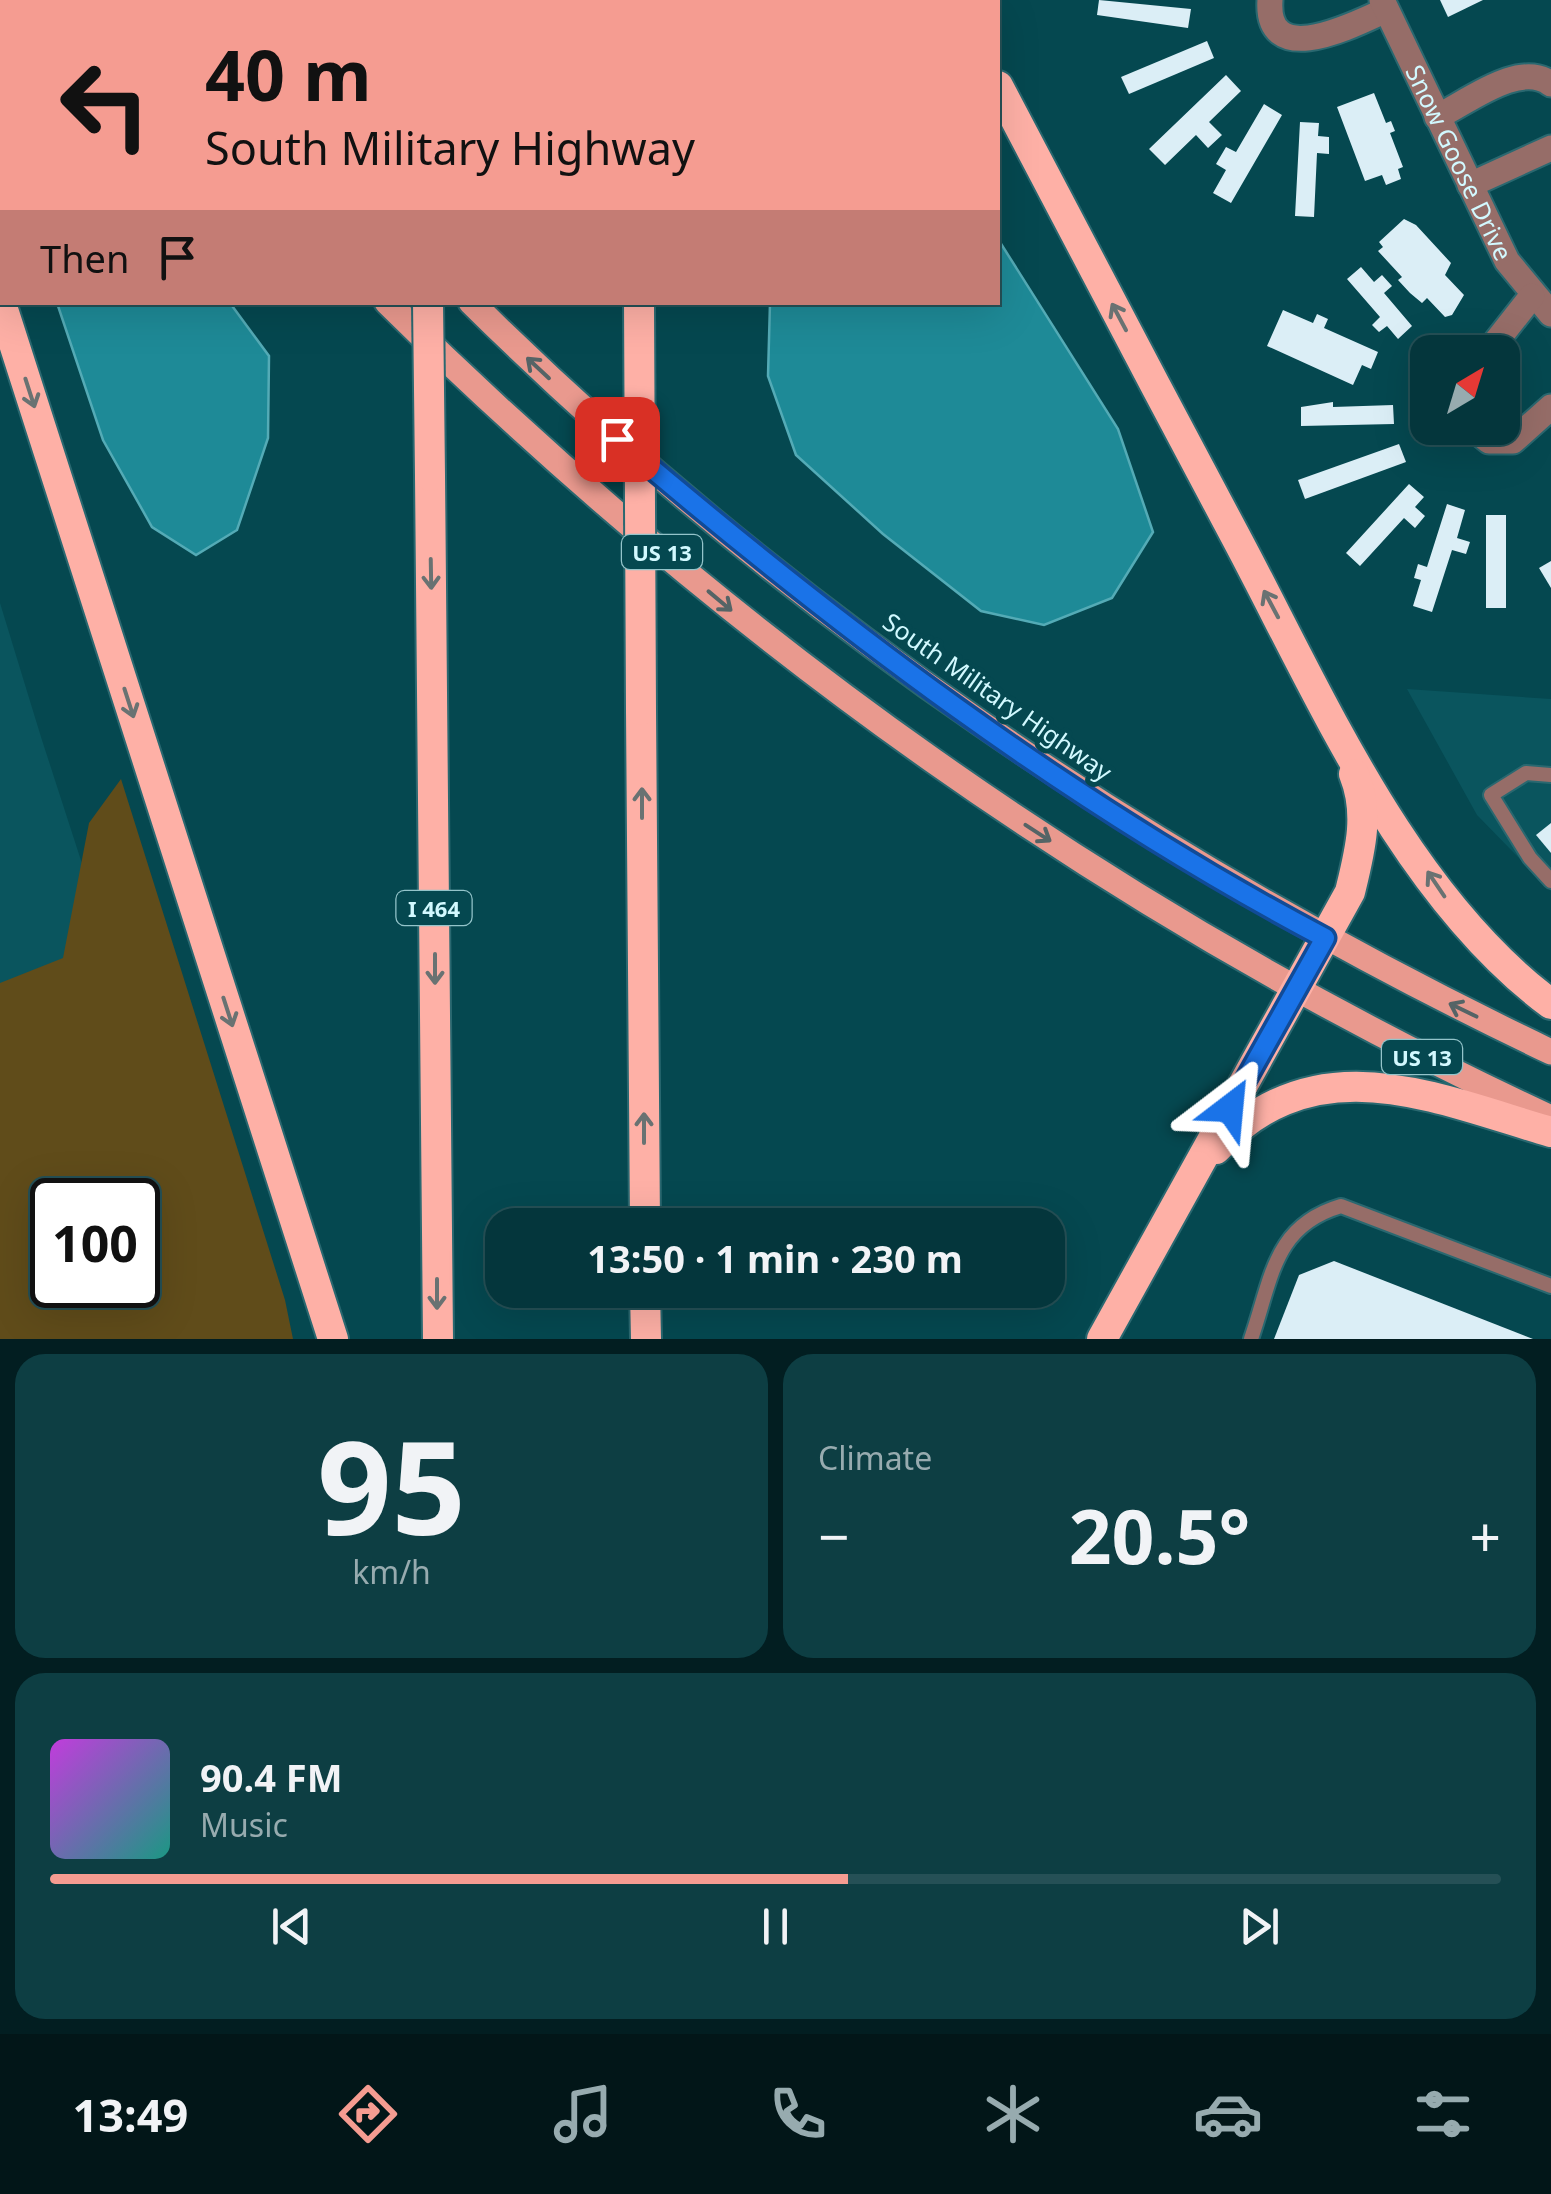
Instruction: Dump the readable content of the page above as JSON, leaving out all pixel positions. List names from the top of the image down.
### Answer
{
  "streets": {
    "highway": ["I 464"],
    "main road": ["US 13", "South Military Highway"],
    "street": ["Snow Goose Drive"]
  },
  "north": "top right",
  "page": {
    "turn": ["40 m", "South Military Highway"],
    "then": "Then",
    "limit": "100",
    "trip": "13:50 · 1 min · 230 m",
    "tile": [
      ["95", "km/h"],
      "Climate"
    ],
    "heat": ["−", "20.5°", "+"],
    "song": ["90.4 FM", "Music"],
    "tabs": "13:49"
  }
}
